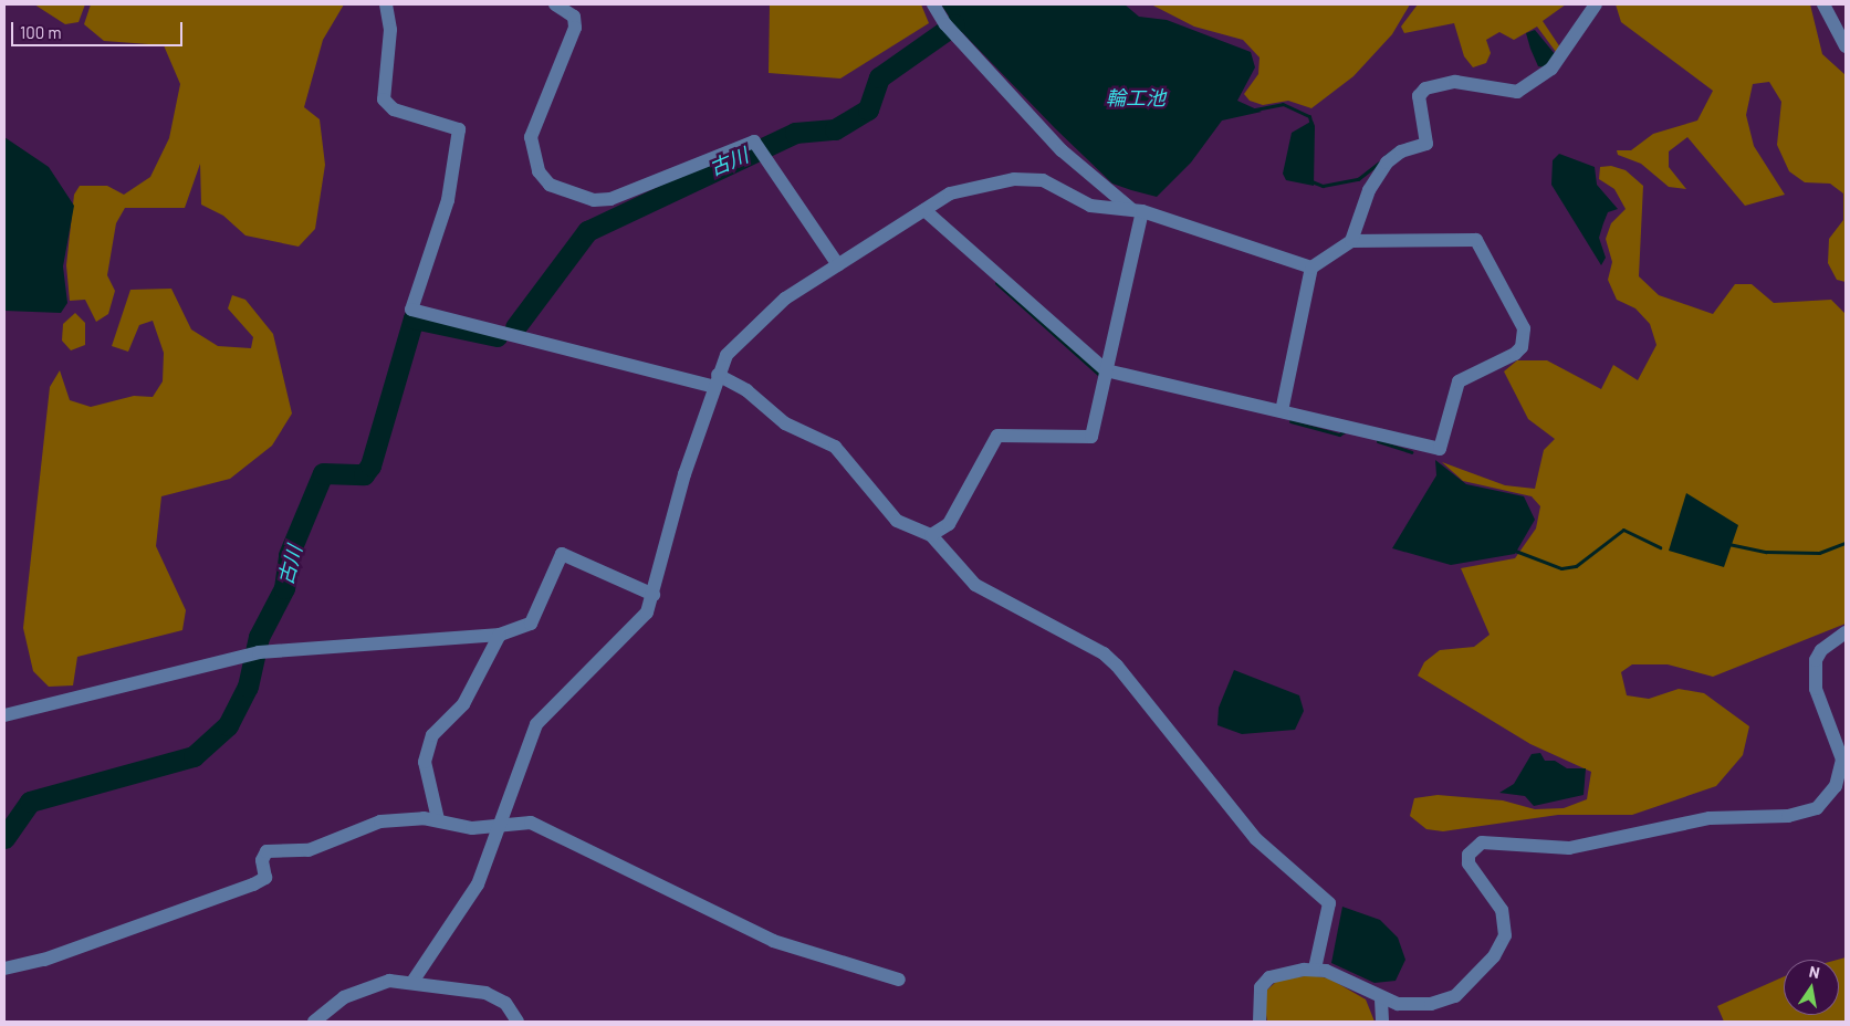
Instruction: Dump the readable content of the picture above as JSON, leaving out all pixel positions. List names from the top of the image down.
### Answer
{
  "water": ["輪工池", "古川"],
  "scale_bar": "100 m",
  "north": "top"
}
